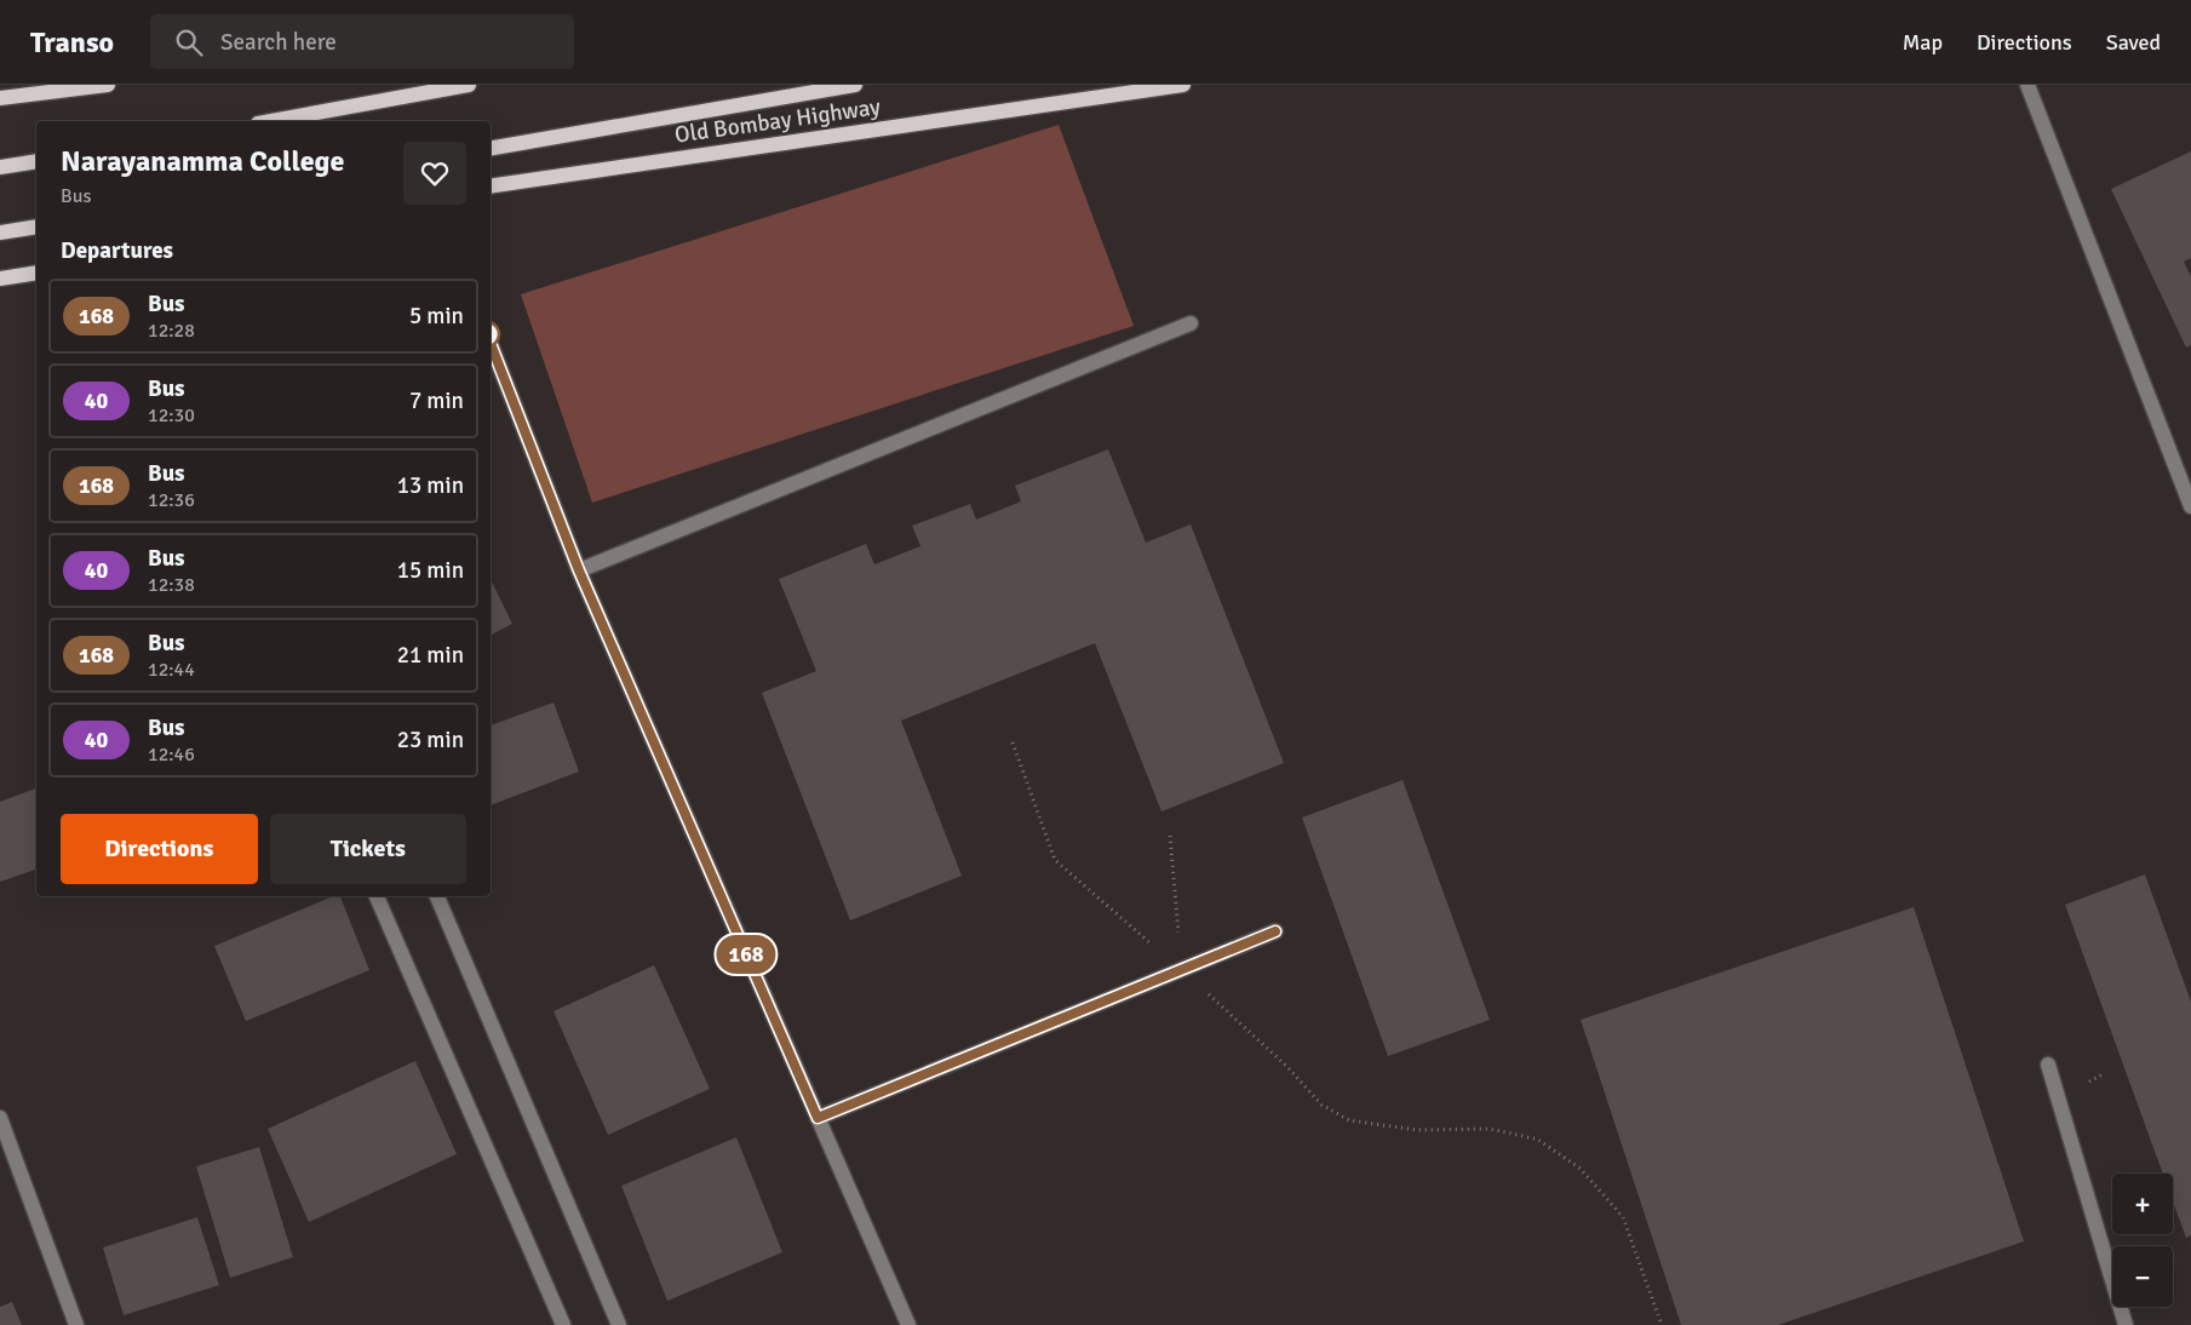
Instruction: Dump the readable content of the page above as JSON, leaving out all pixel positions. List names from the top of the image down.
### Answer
{
  "streets": {
    "main road": ["Old Bombay Highway"]
  },
  "lines": ["bus line 168"],
  "page": {
    "header": "Transo",
    "search": "Search here",
    "nav": ["Map", "Directions", "Saved"],
    "on_map": "168",
    "heading": [
      ["Narayanamma College", "Bus"],
      "Departures"
    ],
    "list": [
      {
        "mark": "168",
        "name": "Bus",
        "note": "12:28",
        "value": "5 min"
      },
      {
        "mark": "40",
        "name": "Bus",
        "note": "12:30",
        "value": "7 min"
      },
      {
        "mark": "168",
        "name": "Bus",
        "note": "12:36",
        "value": "13 min"
      },
      {
        "mark": "40",
        "name": "Bus",
        "note": "12:38",
        "value": "15 min"
      },
      {
        "mark": "168",
        "name": "Bus",
        "note": "12:44",
        "value": "21 min"
      },
      {
        "mark": "40",
        "name": "Bus",
        "note": "12:46",
        "value": "23 min"
      }
    ],
    "buttons": ["Directions", "Tickets"],
    "map_buttons": ["+", "−"]
  }
}
